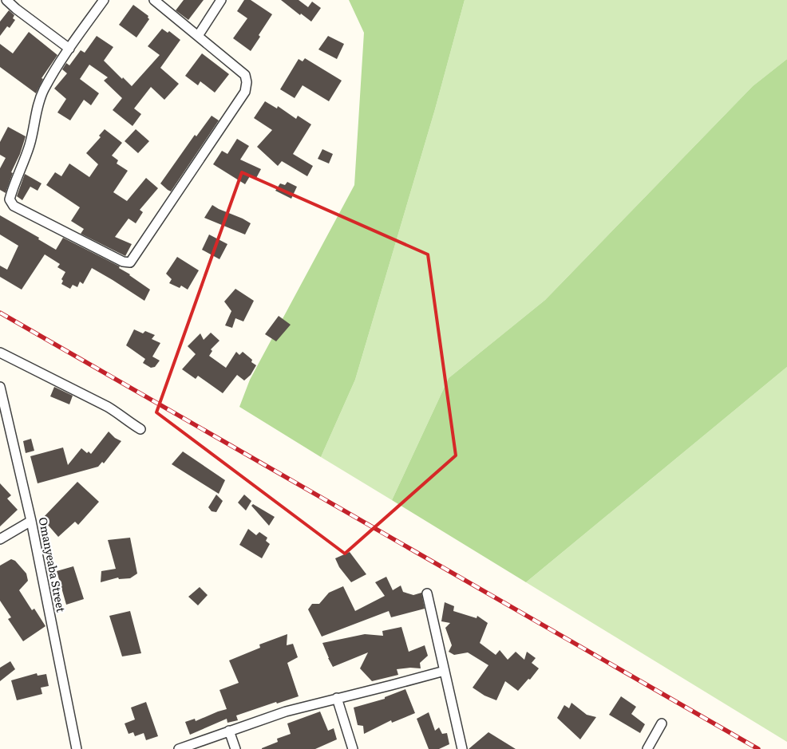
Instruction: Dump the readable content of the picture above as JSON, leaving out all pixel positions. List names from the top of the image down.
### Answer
{
  "streets": {
    "street": ["Omanyeaba Street"]
  }
}
